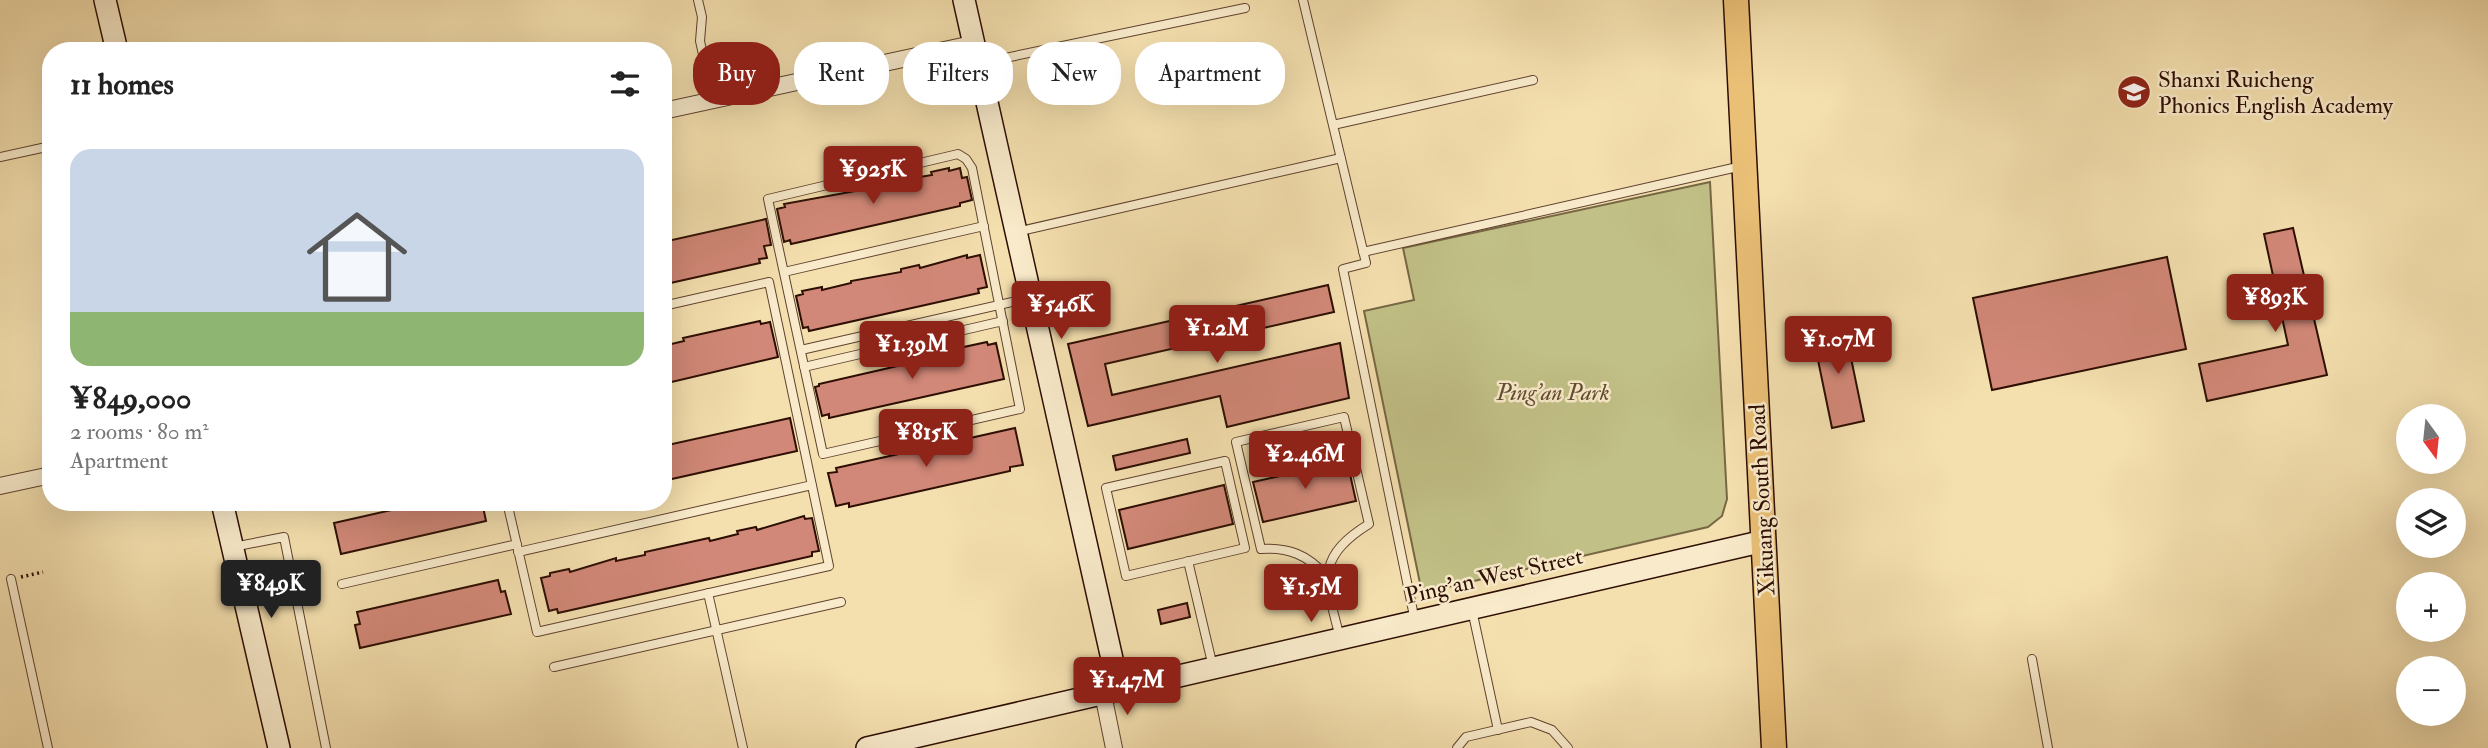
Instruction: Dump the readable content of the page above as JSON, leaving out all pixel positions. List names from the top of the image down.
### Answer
{
  "streets": {
    "main road": ["Xikuang South Road"],
    "street": ["Ping'an West Street"]
  },
  "crossings": [
    ["Xikuang South Road", "Ping'an West Street"]
  ],
  "parks": ["Ping'an Park"],
  "places": {
    "school or university": ["Shanxi Ruicheng Phonics English Academy"]
  },
  "north": "bottom",
  "page": {
    "chip": [
      "Buy",
      "Rent",
      "Filters",
      "New",
      "Apartment"
    ],
    "heading": "11 homes",
    "list": [
      {
        "name": "¥849,000",
        "note": "2 rooms · 80 m² · Apartment"
      }
    ],
    "price": [
      "¥925K",
      "¥893K",
      "¥546K",
      "¥1.2M",
      "¥1.07M",
      "¥1.39M",
      "¥815K",
      "¥2.46M",
      "¥849K",
      "¥1.5M",
      "¥1.47M"
    ],
    "map_buttons": ["+", "−"]
  }
}
